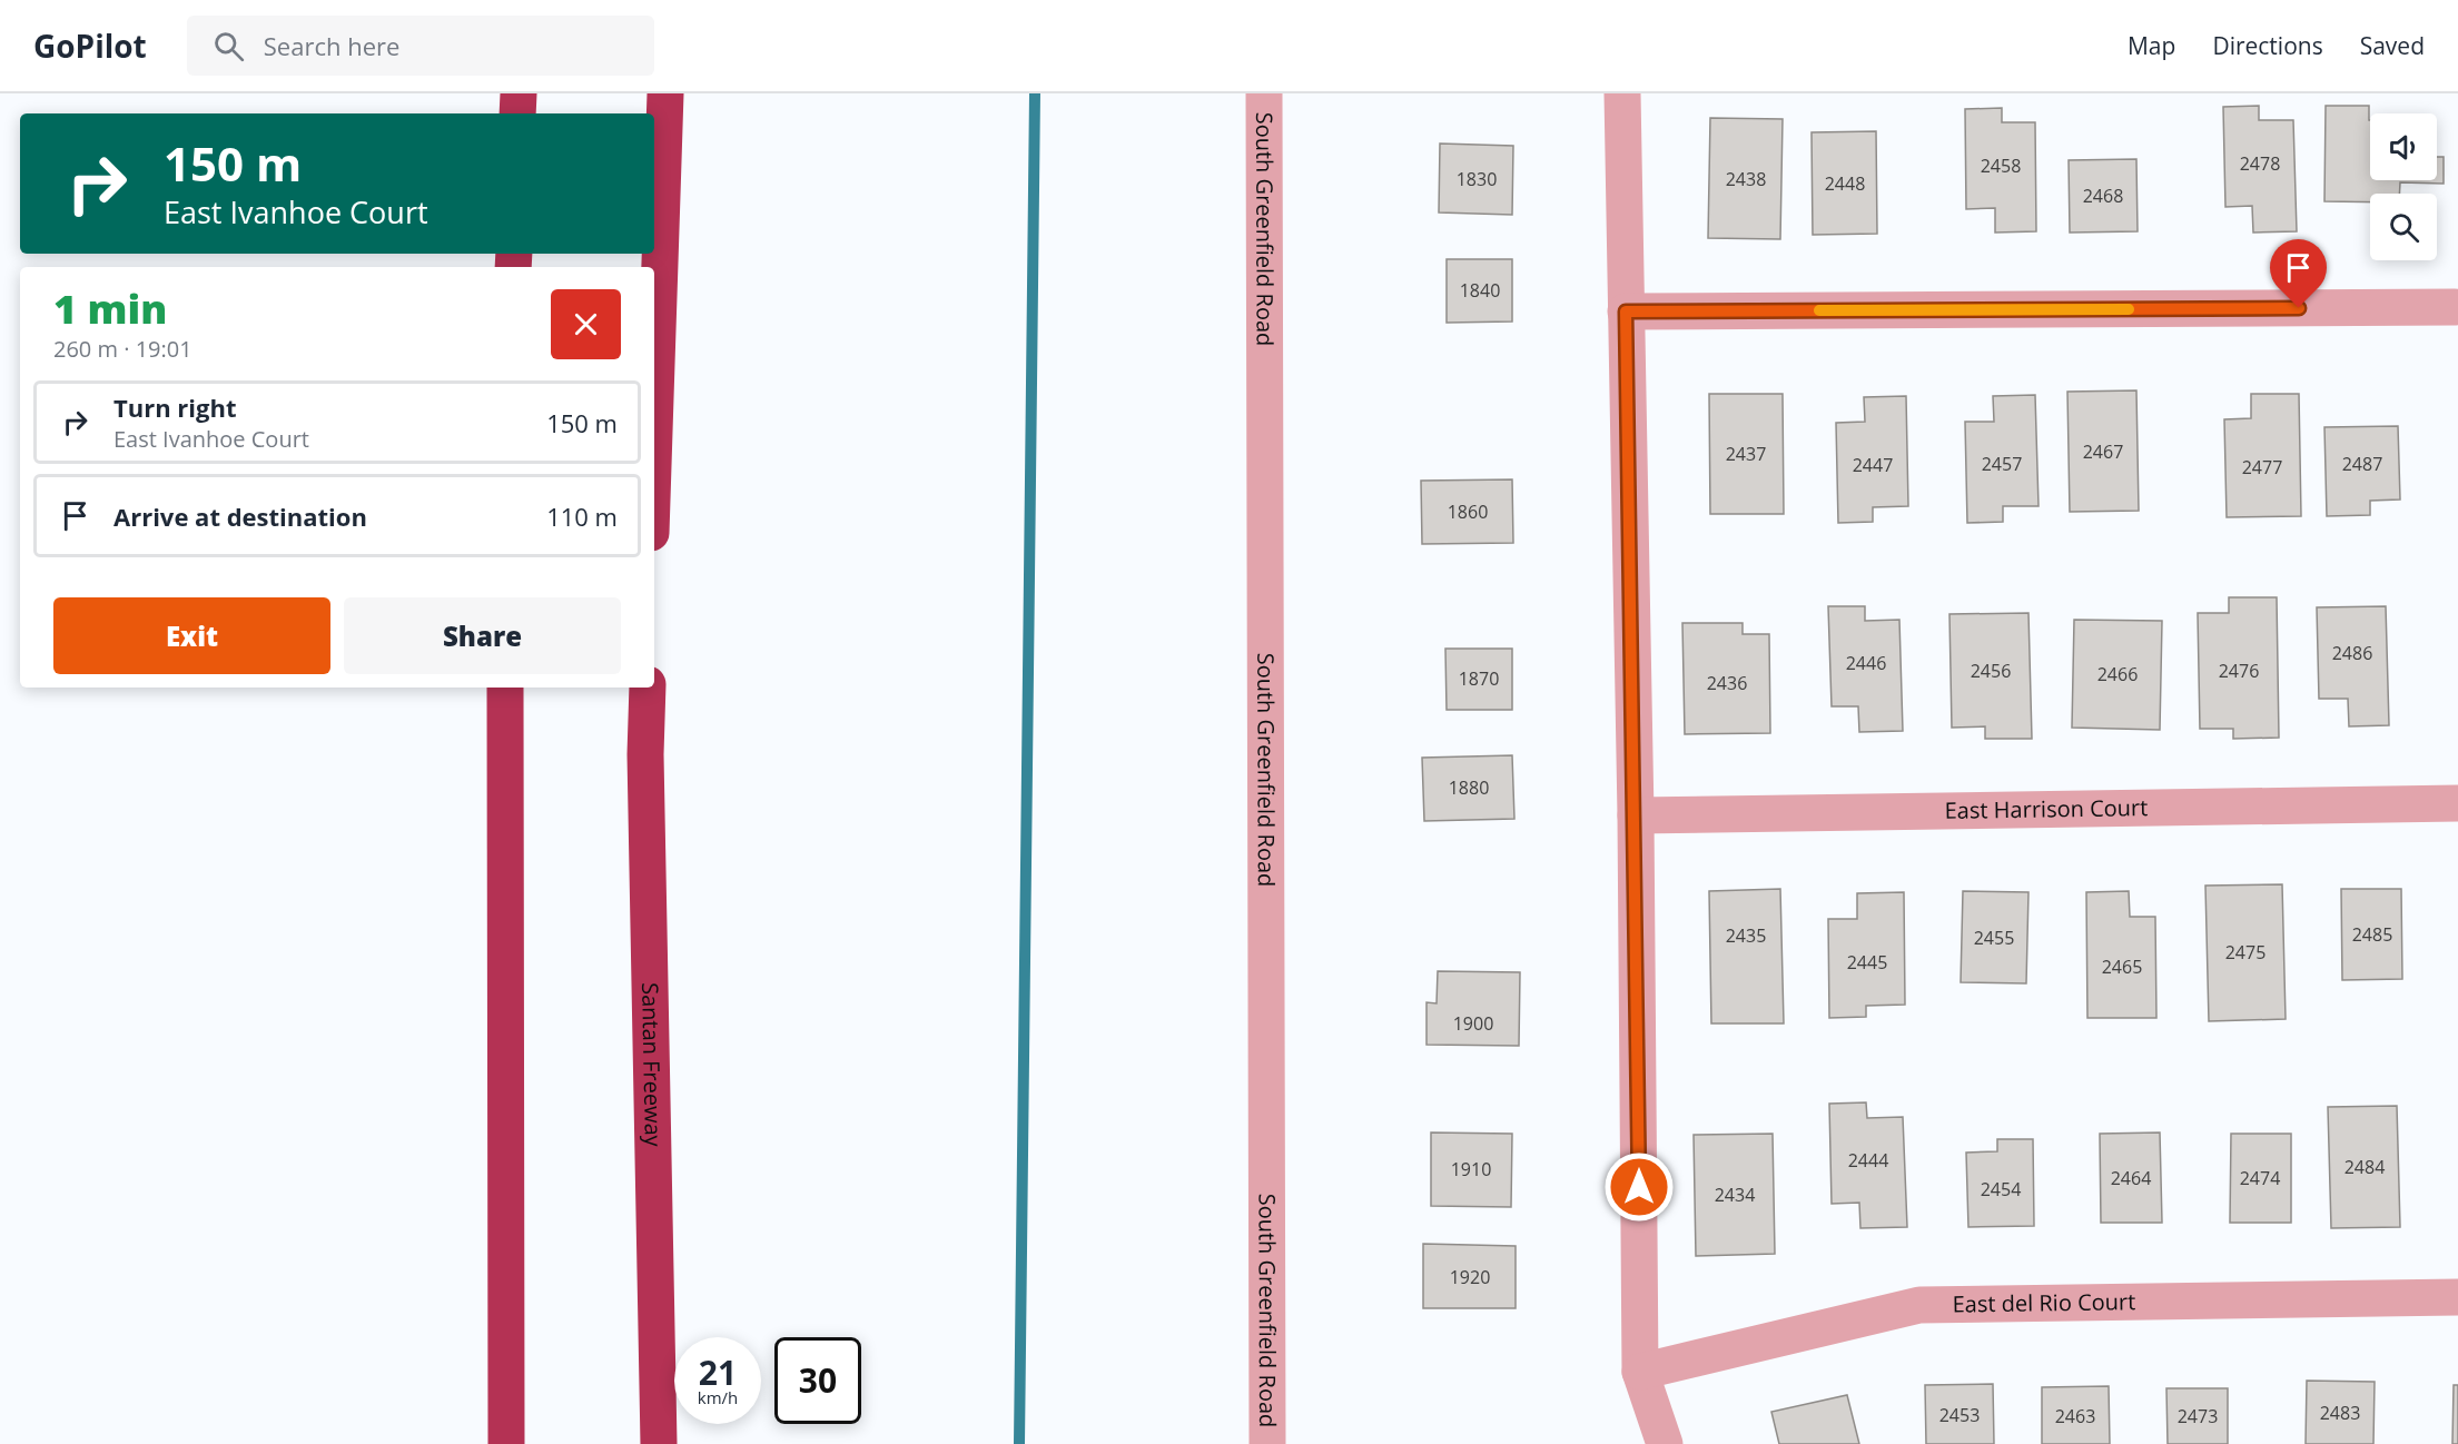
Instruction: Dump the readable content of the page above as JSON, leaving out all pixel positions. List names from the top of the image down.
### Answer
{
  "streets": {
    "highway": ["Santan Freeway"],
    "street": ["South Greenfield Road", "East Harrison Court", "East del Rio Court"]
  },
  "house_numbers": [
    "2478",
    "2458",
    "1830",
    "2438",
    "2448",
    "2468",
    "1840",
    "2467",
    "2437",
    "2457",
    "2487",
    "2447",
    "2477",
    "1860",
    "2486",
    "2446",
    "2456",
    "2476",
    "2466",
    "1870",
    "2436",
    "1880",
    "2485",
    "2435",
    "2455",
    "2475",
    "2445",
    "2465",
    "1900",
    "2444",
    "2484",
    "1910",
    "2464",
    "2474",
    "2454",
    "2434",
    "1920",
    "2483",
    "2453",
    "2463",
    "2473"
  ],
  "page": {
    "header": "GoPilot",
    "search": "Search here",
    "nav": ["Map", "Directions", "Saved"],
    "turn": ["150 m", "East Ivanhoe Court"],
    "heading": ["1 min", "260 m · 19:01"],
    "list": [
      {
        "name": "Turn right",
        "note": "East Ivanhoe Court",
        "value": "150 m"
      },
      {
        "name": "Arrive at destination",
        "value": "110 m"
      }
    ],
    "buttons": ["Exit", "Share"],
    "speed": "21 km/h",
    "limit": "30"
  }
}
